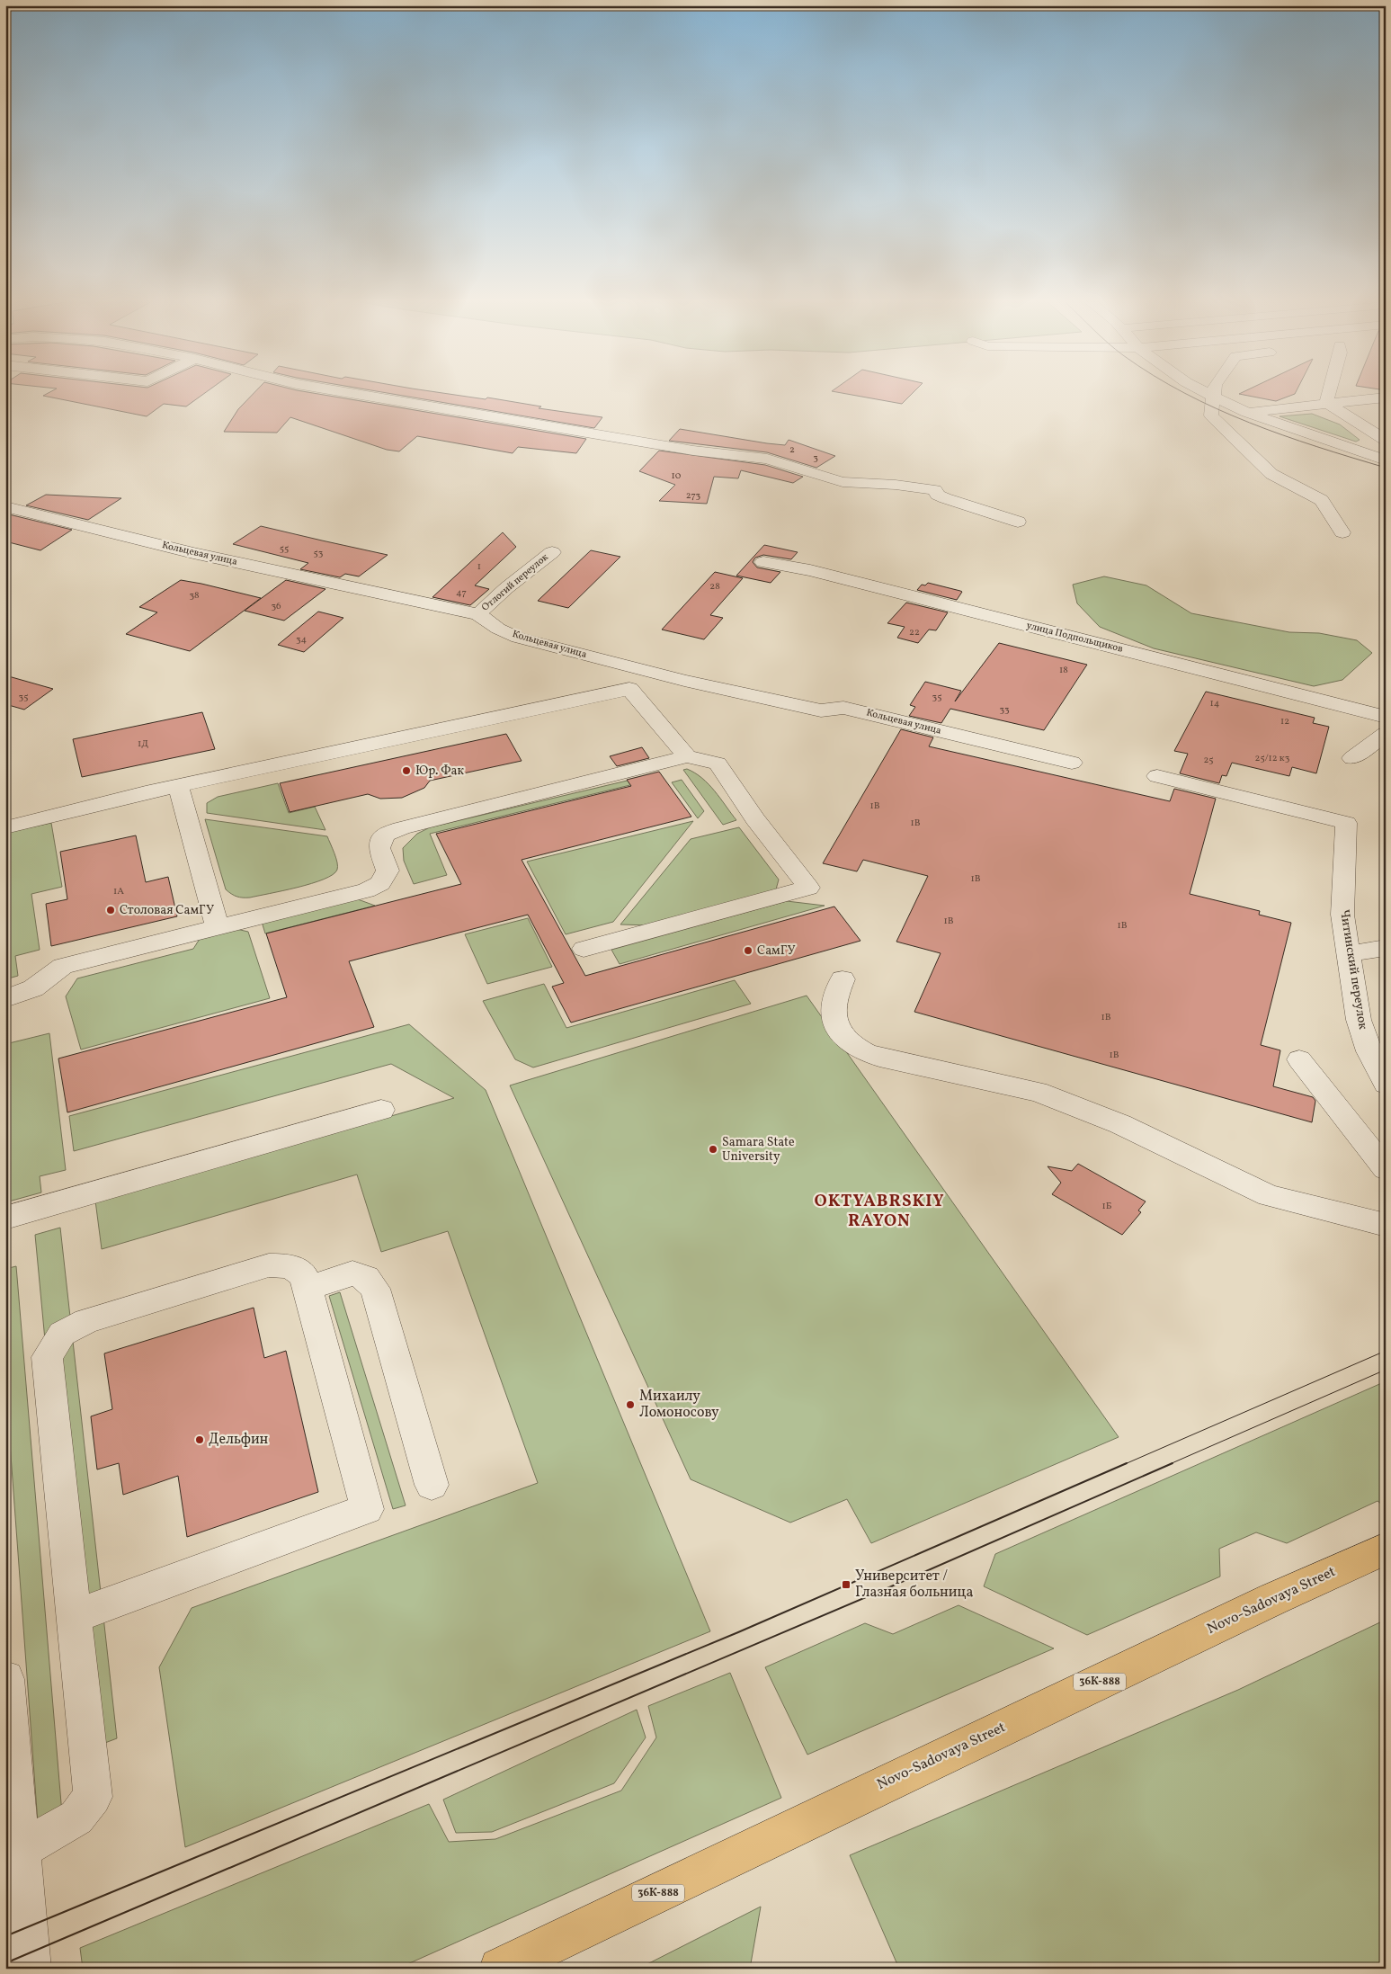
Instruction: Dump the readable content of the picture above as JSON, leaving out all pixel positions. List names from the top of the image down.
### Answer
{
  "streets": {
    "main road": ["Novo-Sadovaya Street", "36К-888"],
    "street": [
      "Кольцевая улица",
      "Отлогий переулок",
      "улица Подпольщиков",
      "Читинский переулок"
    ]
  },
  "crossings": [
    ["Кольцевая улица", "Отлогий переулок"]
  ],
  "districts": ["OKTYABRSKIY RAYON"],
  "places": {
    "other": [
      "Юр. Фак",
      "Столовая СамГУ",
      "СамГУ",
      "Samara State University",
      "Михаилу Ломоносову",
      "Дельфин"
    ],
    "transit": ["Университет / Глазная больница"]
  },
  "house_numbers": [
    "2",
    "3",
    "10",
    "273",
    "55",
    "53",
    "1",
    "28",
    "47",
    "38",
    "36",
    "22",
    "34",
    "18",
    "35",
    "35",
    "14",
    "33",
    "12",
    "1Д",
    "25/12 к3",
    "25",
    "1В",
    "1В",
    "1В",
    "1А",
    "1В",
    "1В",
    "1В",
    "1В",
    "1Б"
  ]
}
